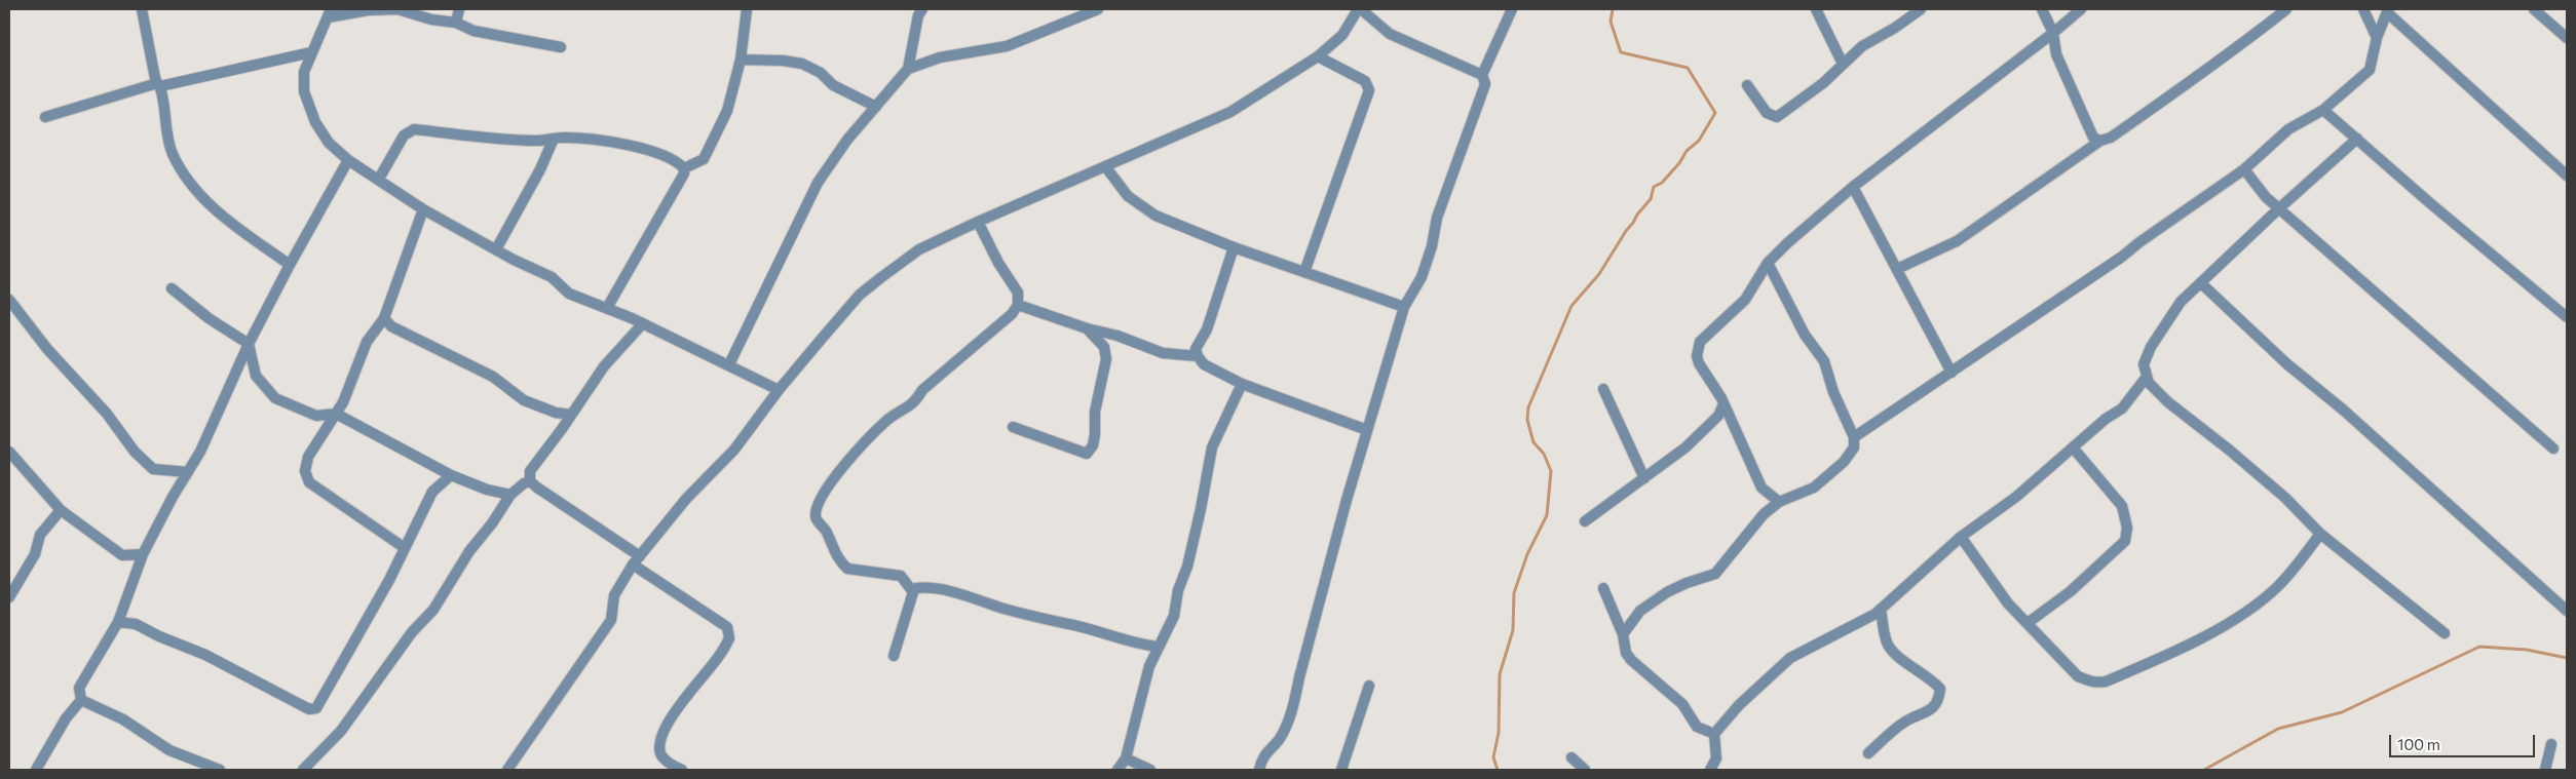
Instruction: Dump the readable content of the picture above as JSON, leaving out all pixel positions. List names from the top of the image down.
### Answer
{
  "scale_bar": "100 m"
}
